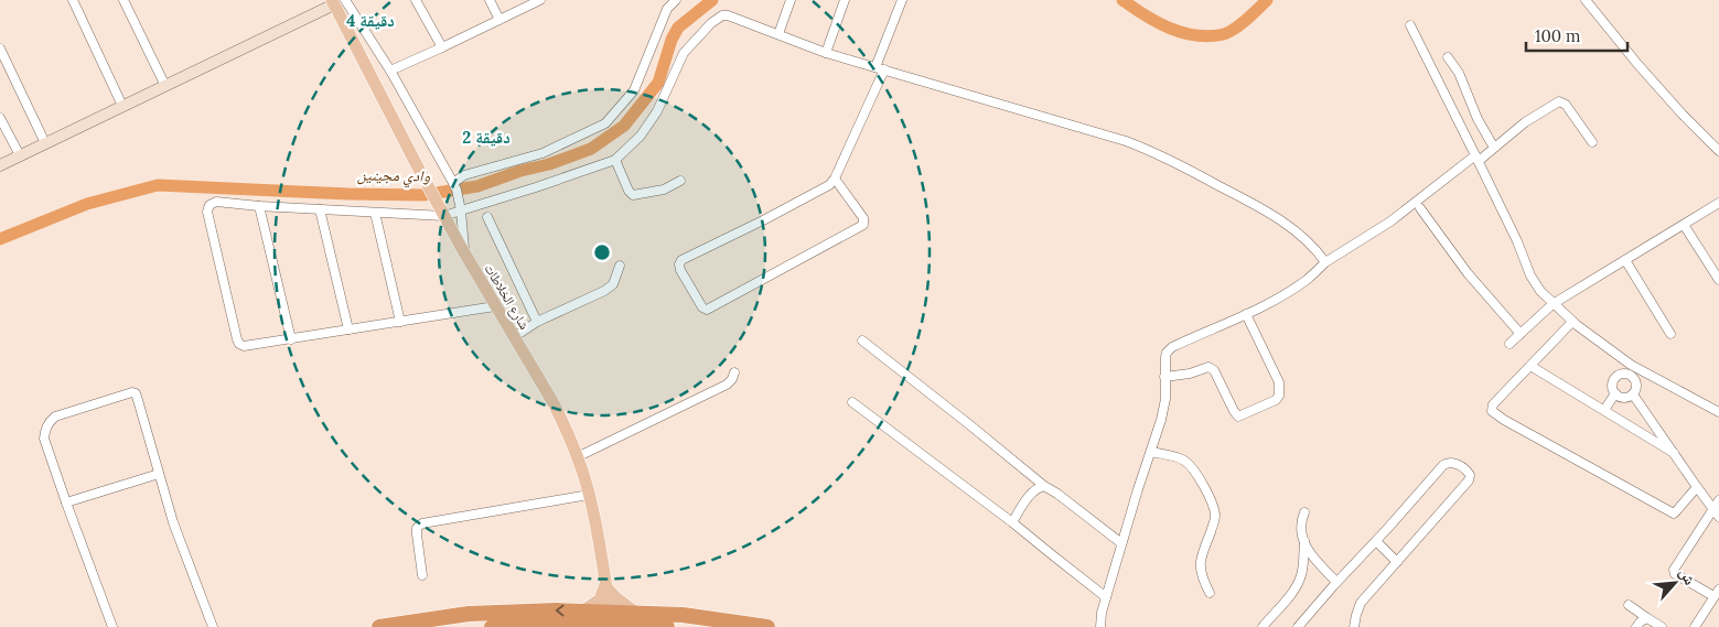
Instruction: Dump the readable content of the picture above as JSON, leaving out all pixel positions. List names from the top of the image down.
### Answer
{
  "streets": {
    "main road": ["شارع الخلاطات"]
  },
  "water": ["وادي مجينين"],
  "scale_bar": "100 m",
  "north": "top right",
  "rings": ["4 دقيقة", "2 دقيقة"]
}
